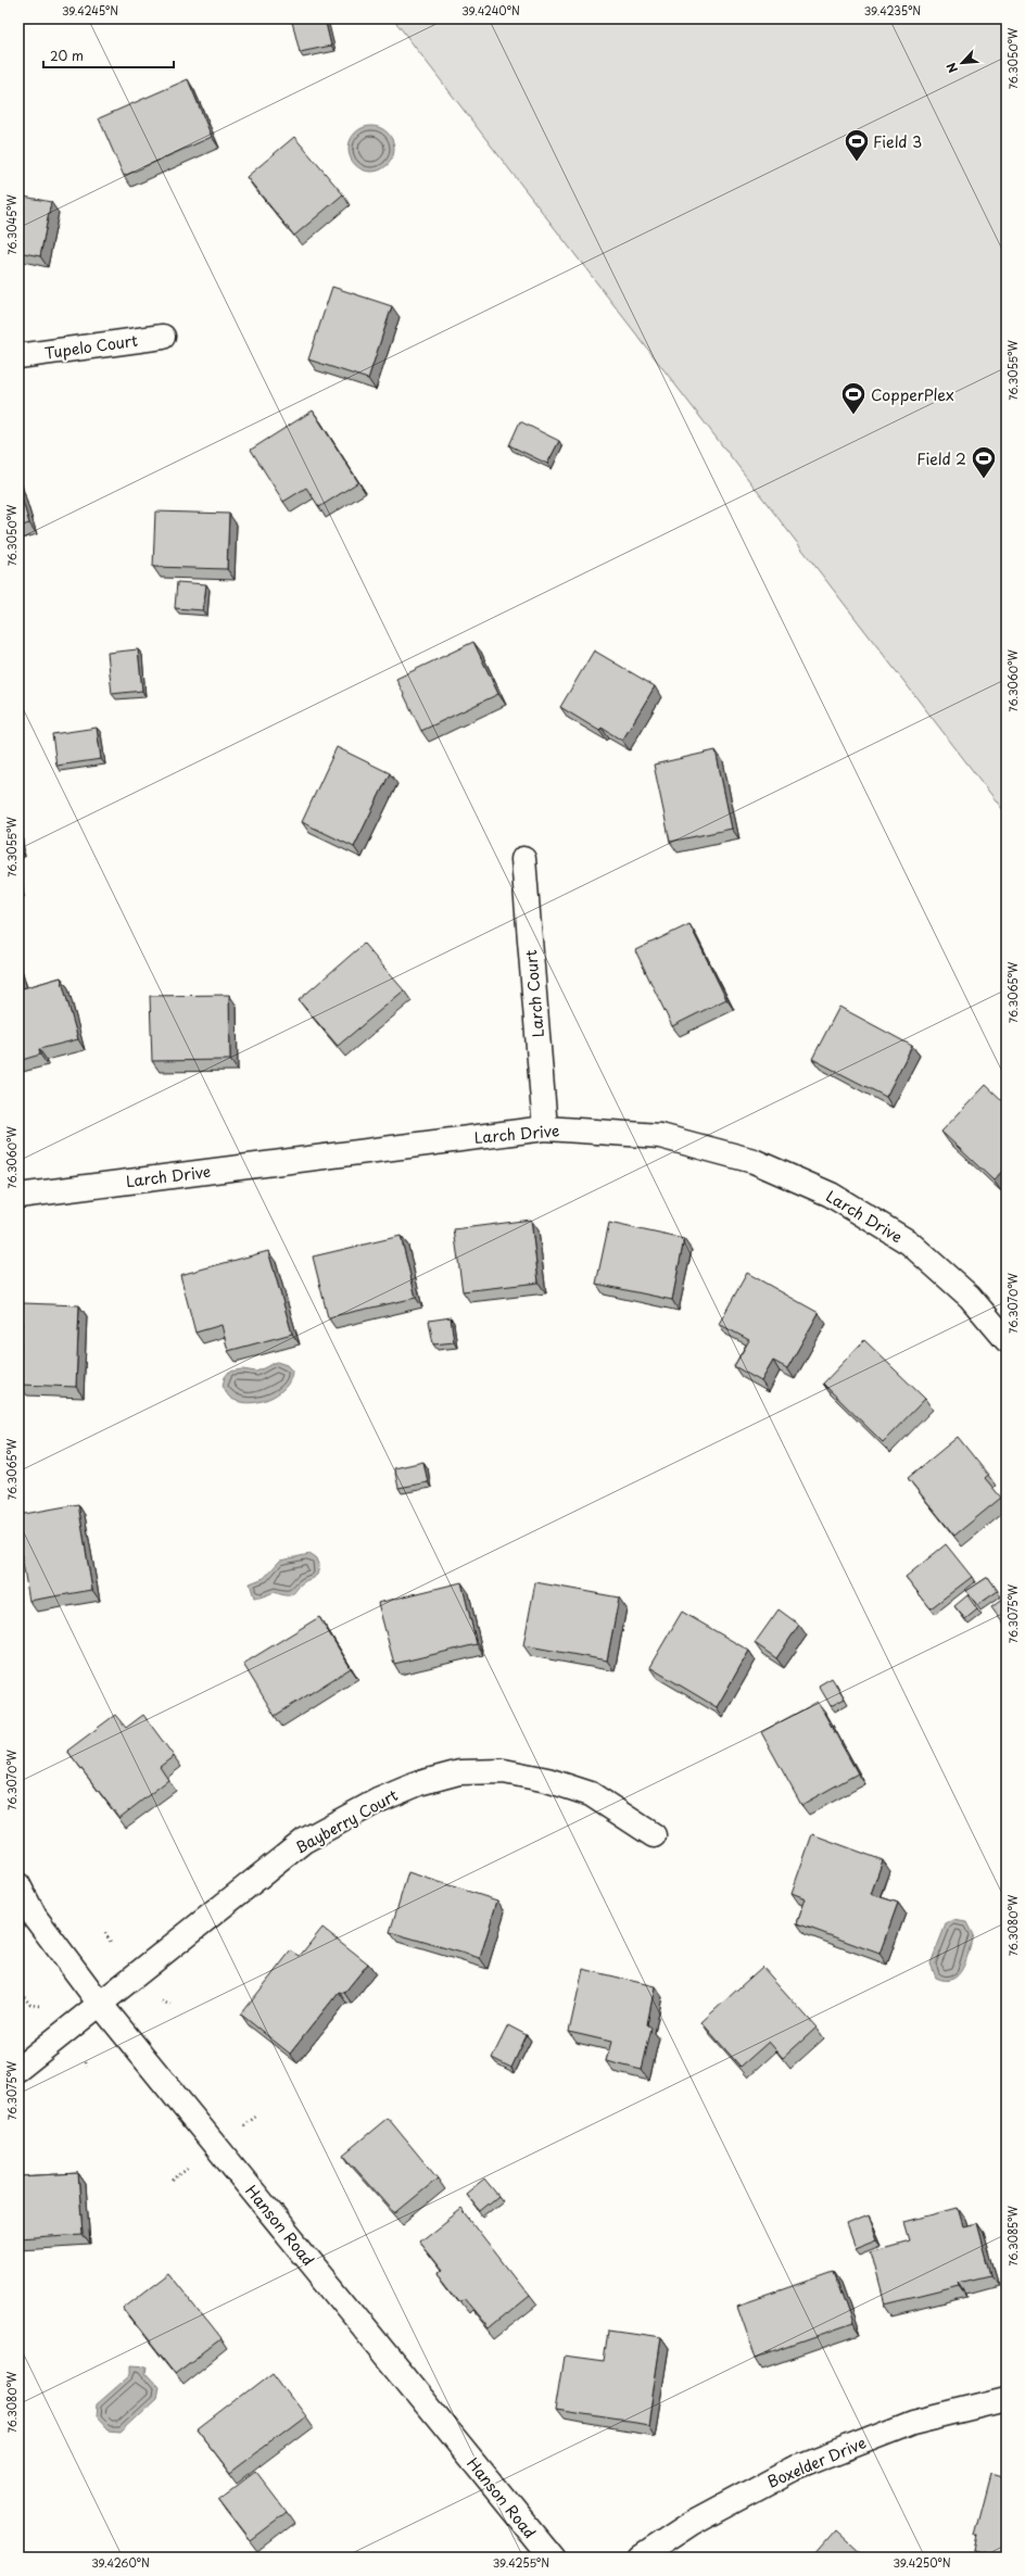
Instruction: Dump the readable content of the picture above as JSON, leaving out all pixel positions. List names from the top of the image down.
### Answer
{
  "streets": {
    "street": [
      "Tupelo Court",
      "Larch Court",
      "Larch Drive",
      "Bayberry Court",
      "Hanson Road",
      "Boxelder Drive"
    ]
  },
  "crossings": [
    ["Larch Court", "Larch Drive"],
    ["Bayberry Court", "Hanson Road"]
  ],
  "places": {
    "sports": ["Field 3", "CopperPlex", "Field 2"]
  },
  "scale_bar": "20 m",
  "north": "bottom left",
  "coordinates": [
    "39.4245°N",
    "39.4240°N",
    "39.4235°N",
    "76.3050°W",
    "76.3045°W",
    "76.3055°W",
    "76.3060°W",
    "76.3065°W",
    "76.3070°W",
    "76.3075°W",
    "76.3080°W",
    "76.3085°W",
    "39.4260°N",
    "39.4255°N",
    "39.4250°N"
  ]
}
